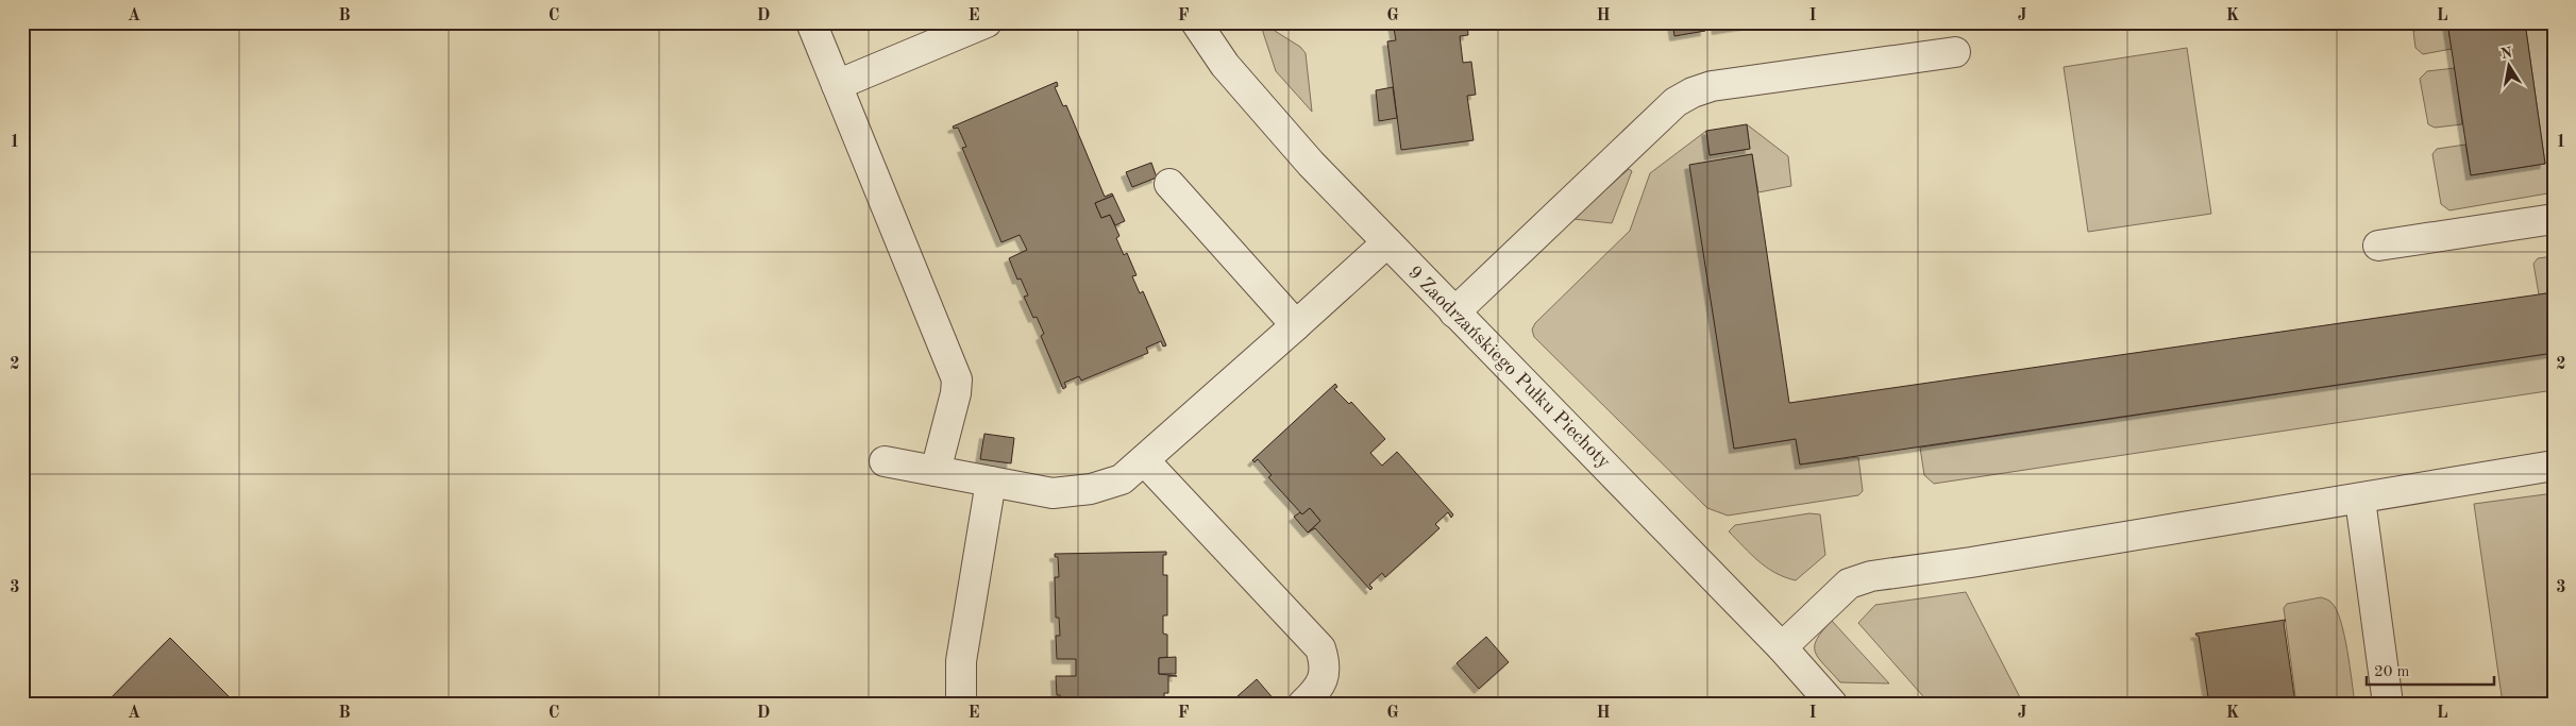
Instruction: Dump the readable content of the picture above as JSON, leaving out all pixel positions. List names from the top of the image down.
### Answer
{
  "streets": {
    "street": ["9 Zaodrzańskiego Pułku Piechoty"]
  },
  "scale_bar": "20 m",
  "north": "top",
  "grid": {
    "columns": [
      "A",
      "B",
      "C",
      "D",
      "E",
      "F",
      "G",
      "H",
      "I",
      "J",
      "K",
      "L"
    ],
    "rows": ["1", "2", "3"]
  }
}
